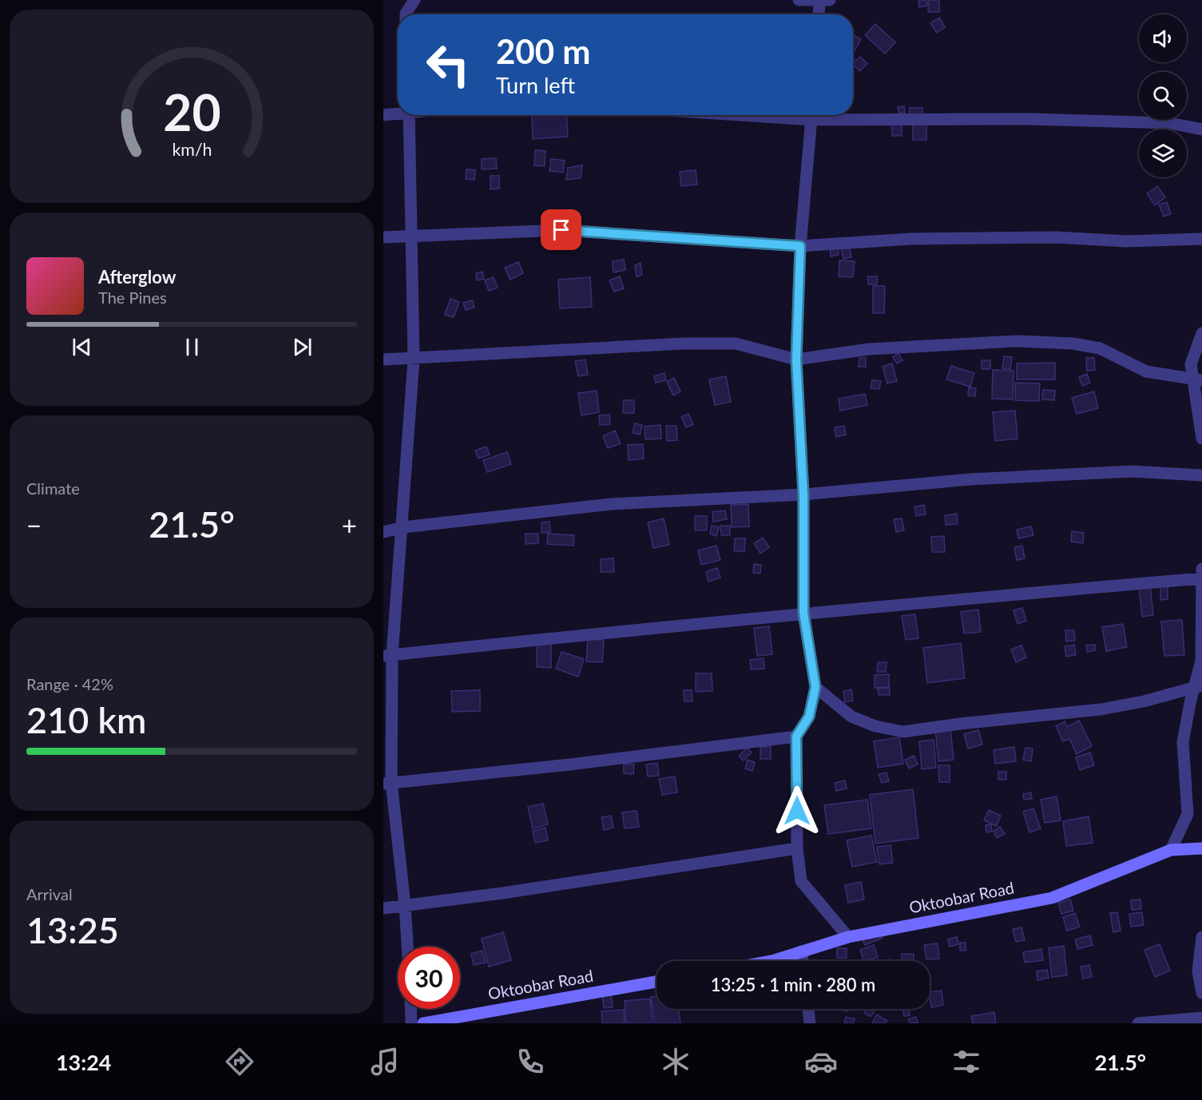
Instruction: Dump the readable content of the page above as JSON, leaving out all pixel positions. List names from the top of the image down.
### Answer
{
  "streets": {
    "street": ["Oktoobar Road"]
  },
  "page": {
    "turn": ["200 m", "Turn left"],
    "song": ["Afterglow", "The Pines"],
    "tile": [
      "Climate",
      ["Range · 42%", "210 km"],
      ["Arrival", "13:25"]
    ],
    "heat": ["−", "21.5°", "+"],
    "limit": "30",
    "trip": "13:25 · 1 min · 280 m",
    "tabs": ["13:24", "21.5°"],
    "gauge": ["20", "km/h"]
  }
}
